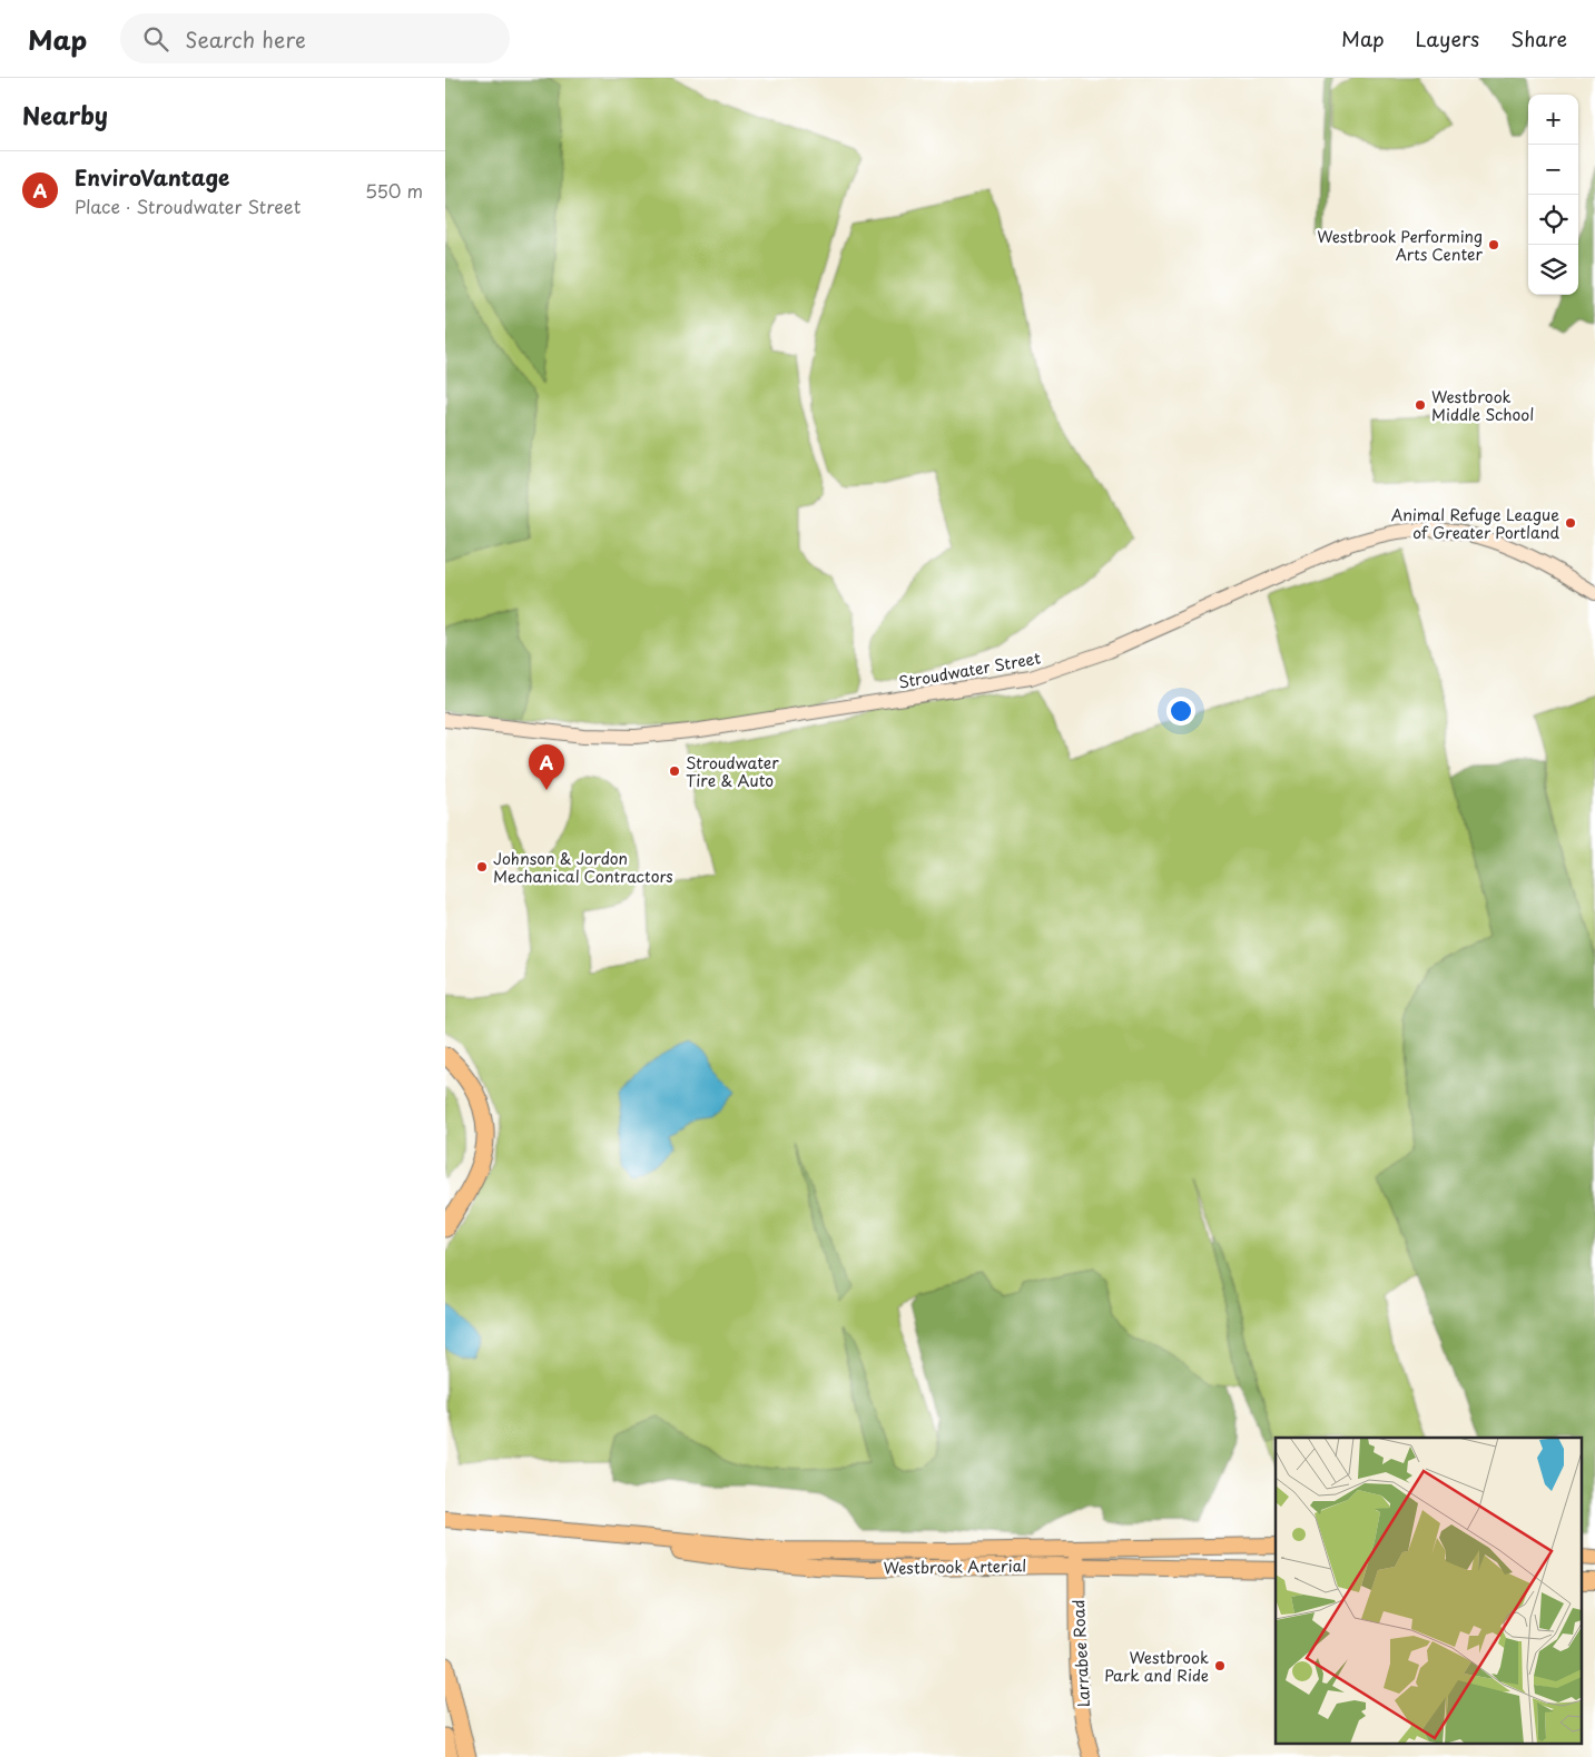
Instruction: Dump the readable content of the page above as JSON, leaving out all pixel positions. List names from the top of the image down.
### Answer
{
  "streets": {
    "main road": ["Stroudwater Street", "Westbrook Arterial", "Larrabee Road"]
  },
  "crossings": [
    ["Westbrook Arterial", "Larrabee Road"]
  ],
  "places": [
    "Westbrook Performing Arts Center",
    "Westbrook Middle School",
    "Animal Refuge League of Greater Portland",
    "Stroudwater Tire & Auto",
    "Johnson & Jordon Mechanical Contractors",
    "Westbrook Park and Ride"
  ],
  "page": {
    "header": "Map",
    "search": "Search here",
    "nav": ["Map", "Layers", "Share"],
    "heading": "Nearby",
    "map_buttons": ["+", "−"],
    "list": [
      {
        "mark": "A",
        "name": "EnviroVantage",
        "note": "Place · Stroudwater Street",
        "value": "550 m"
      }
    ],
    "pins": "A"
  }
}
